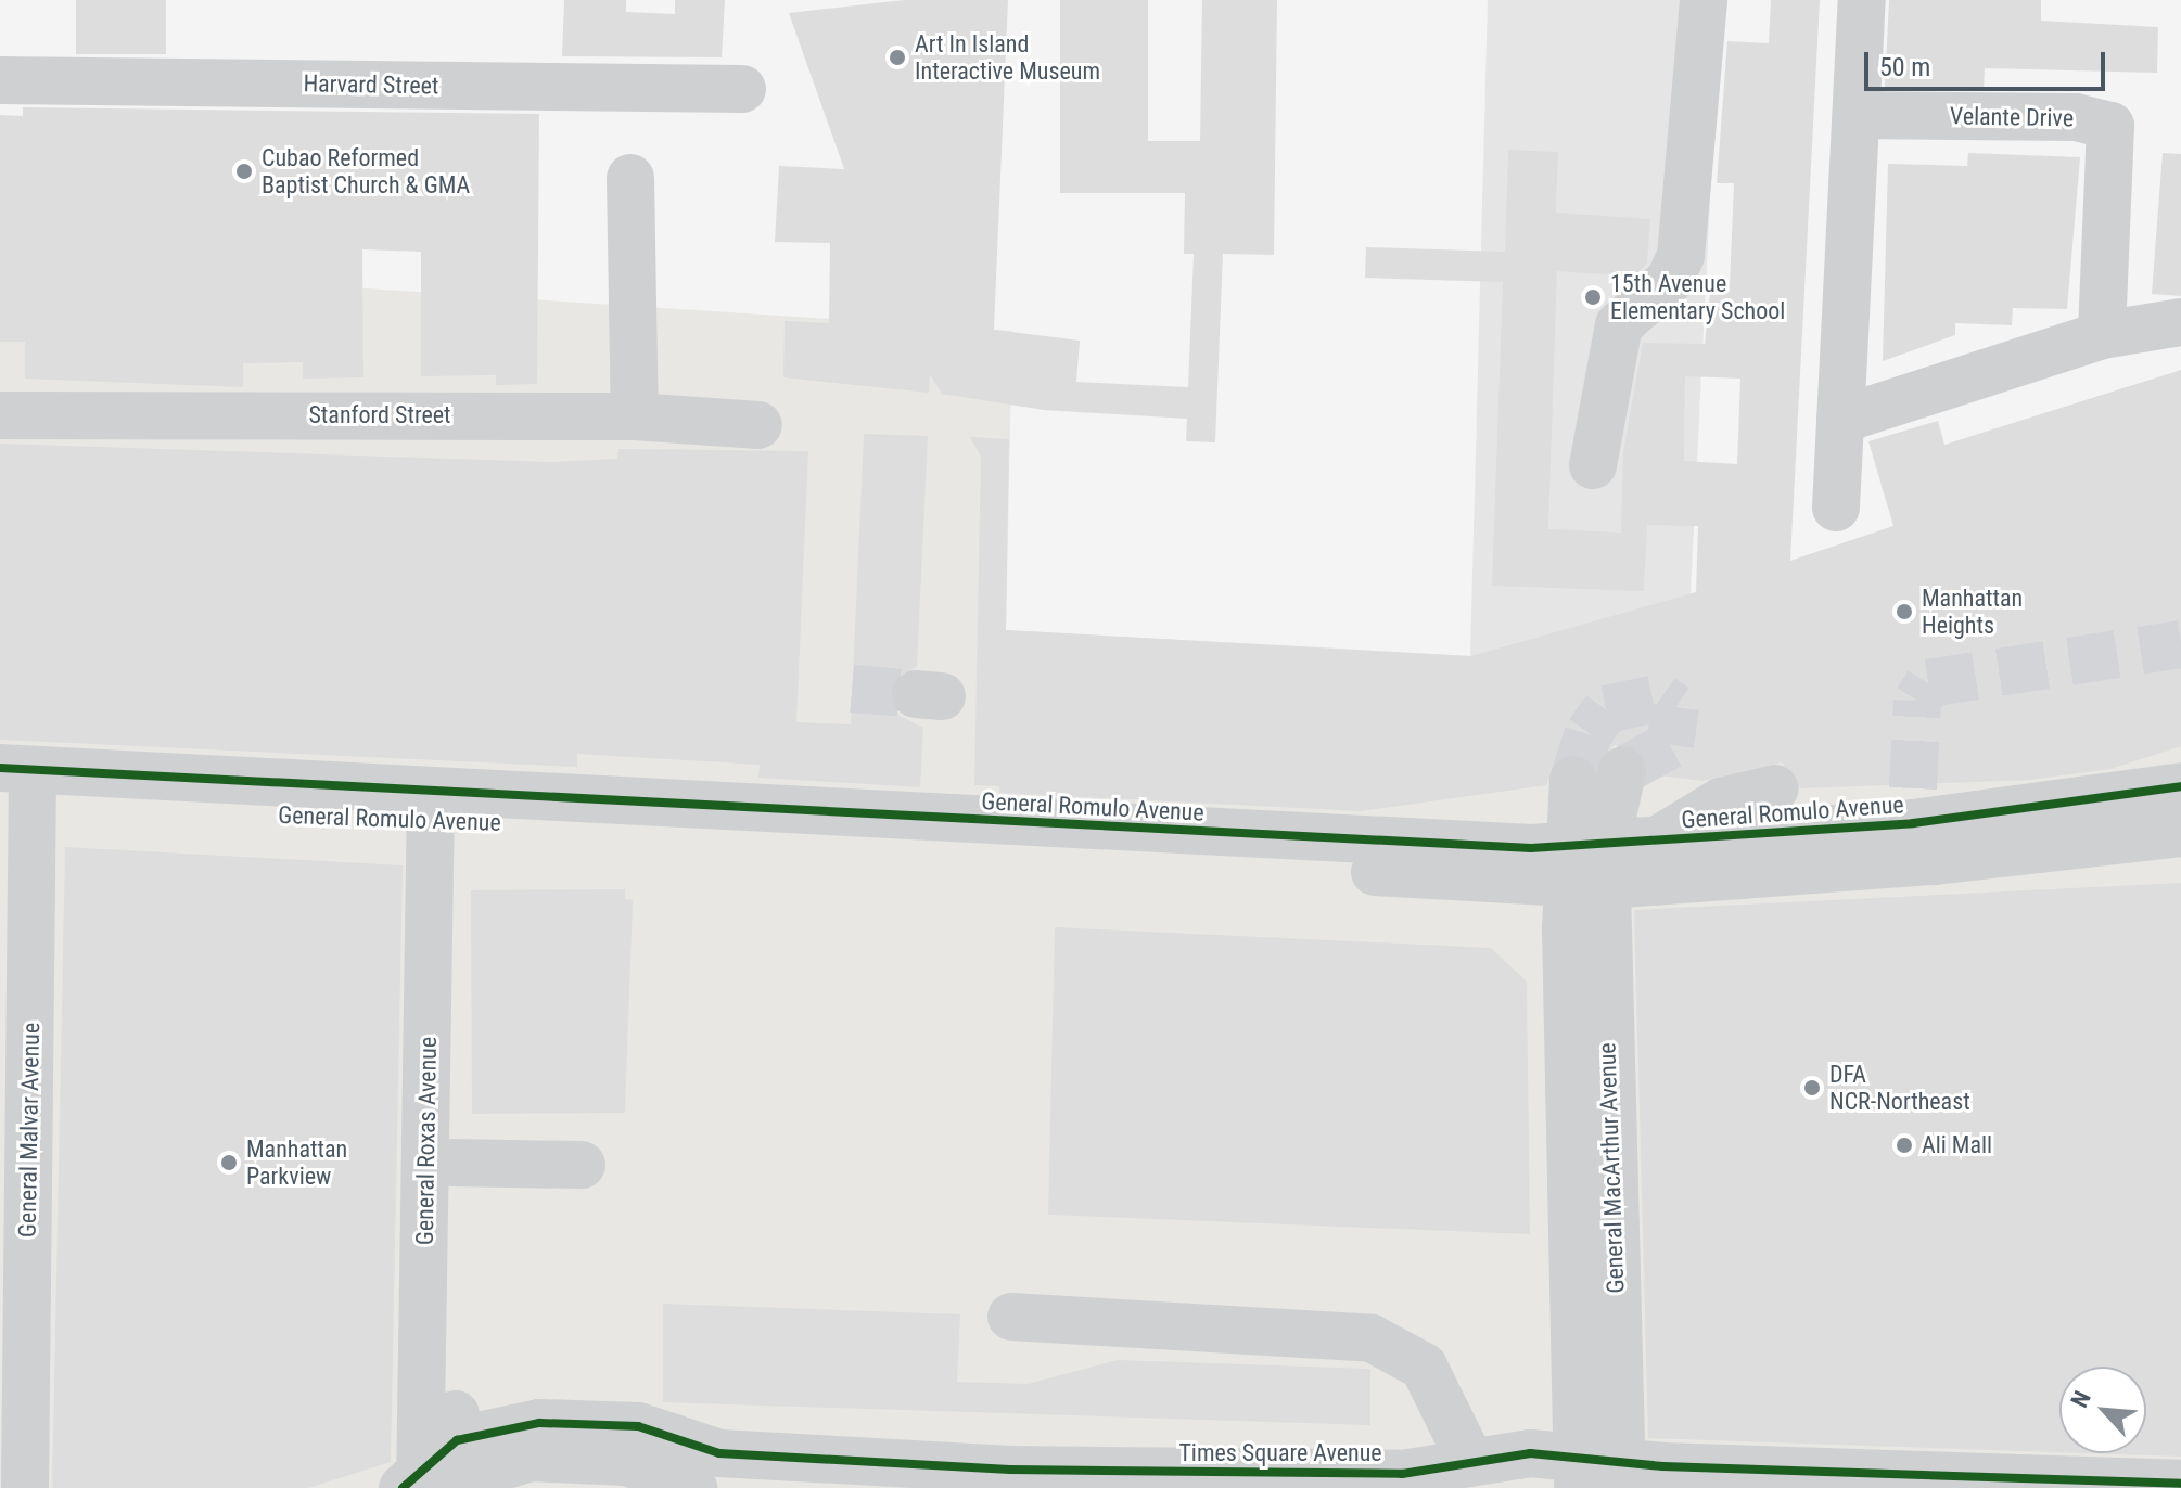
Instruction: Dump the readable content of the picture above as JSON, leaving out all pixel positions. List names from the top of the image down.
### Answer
{
  "streets": {
    "street": [
      "Harvard Street",
      "Velante Drive",
      "Stanford Street",
      "General Romulo Avenue",
      "General Malvar Avenue",
      "General Roxas Avenue",
      "General MacArthur Avenue",
      "Times Square Avenue"
    ]
  },
  "crossings": [
    ["General Romulo Avenue", "General Malvar Avenue"],
    ["General Romulo Avenue", "General Roxas Avenue"],
    ["General Romulo Avenue", "General MacArthur Avenue"],
    ["General Roxas Avenue", "Times Square Avenue"],
    ["General MacArthur Avenue", "Times Square Avenue"]
  ],
  "places": [
    "Art In Island Interactive Museum",
    "Cubao Reformed Baptist Church & GMA",
    "15th Avenue Elementary School",
    "Manhattan Heights",
    "DFA NCR-Northeast",
    "Ali Mall",
    "Manhattan Parkview"
  ],
  "scale_bar": "50 m",
  "north": "top left"
}
